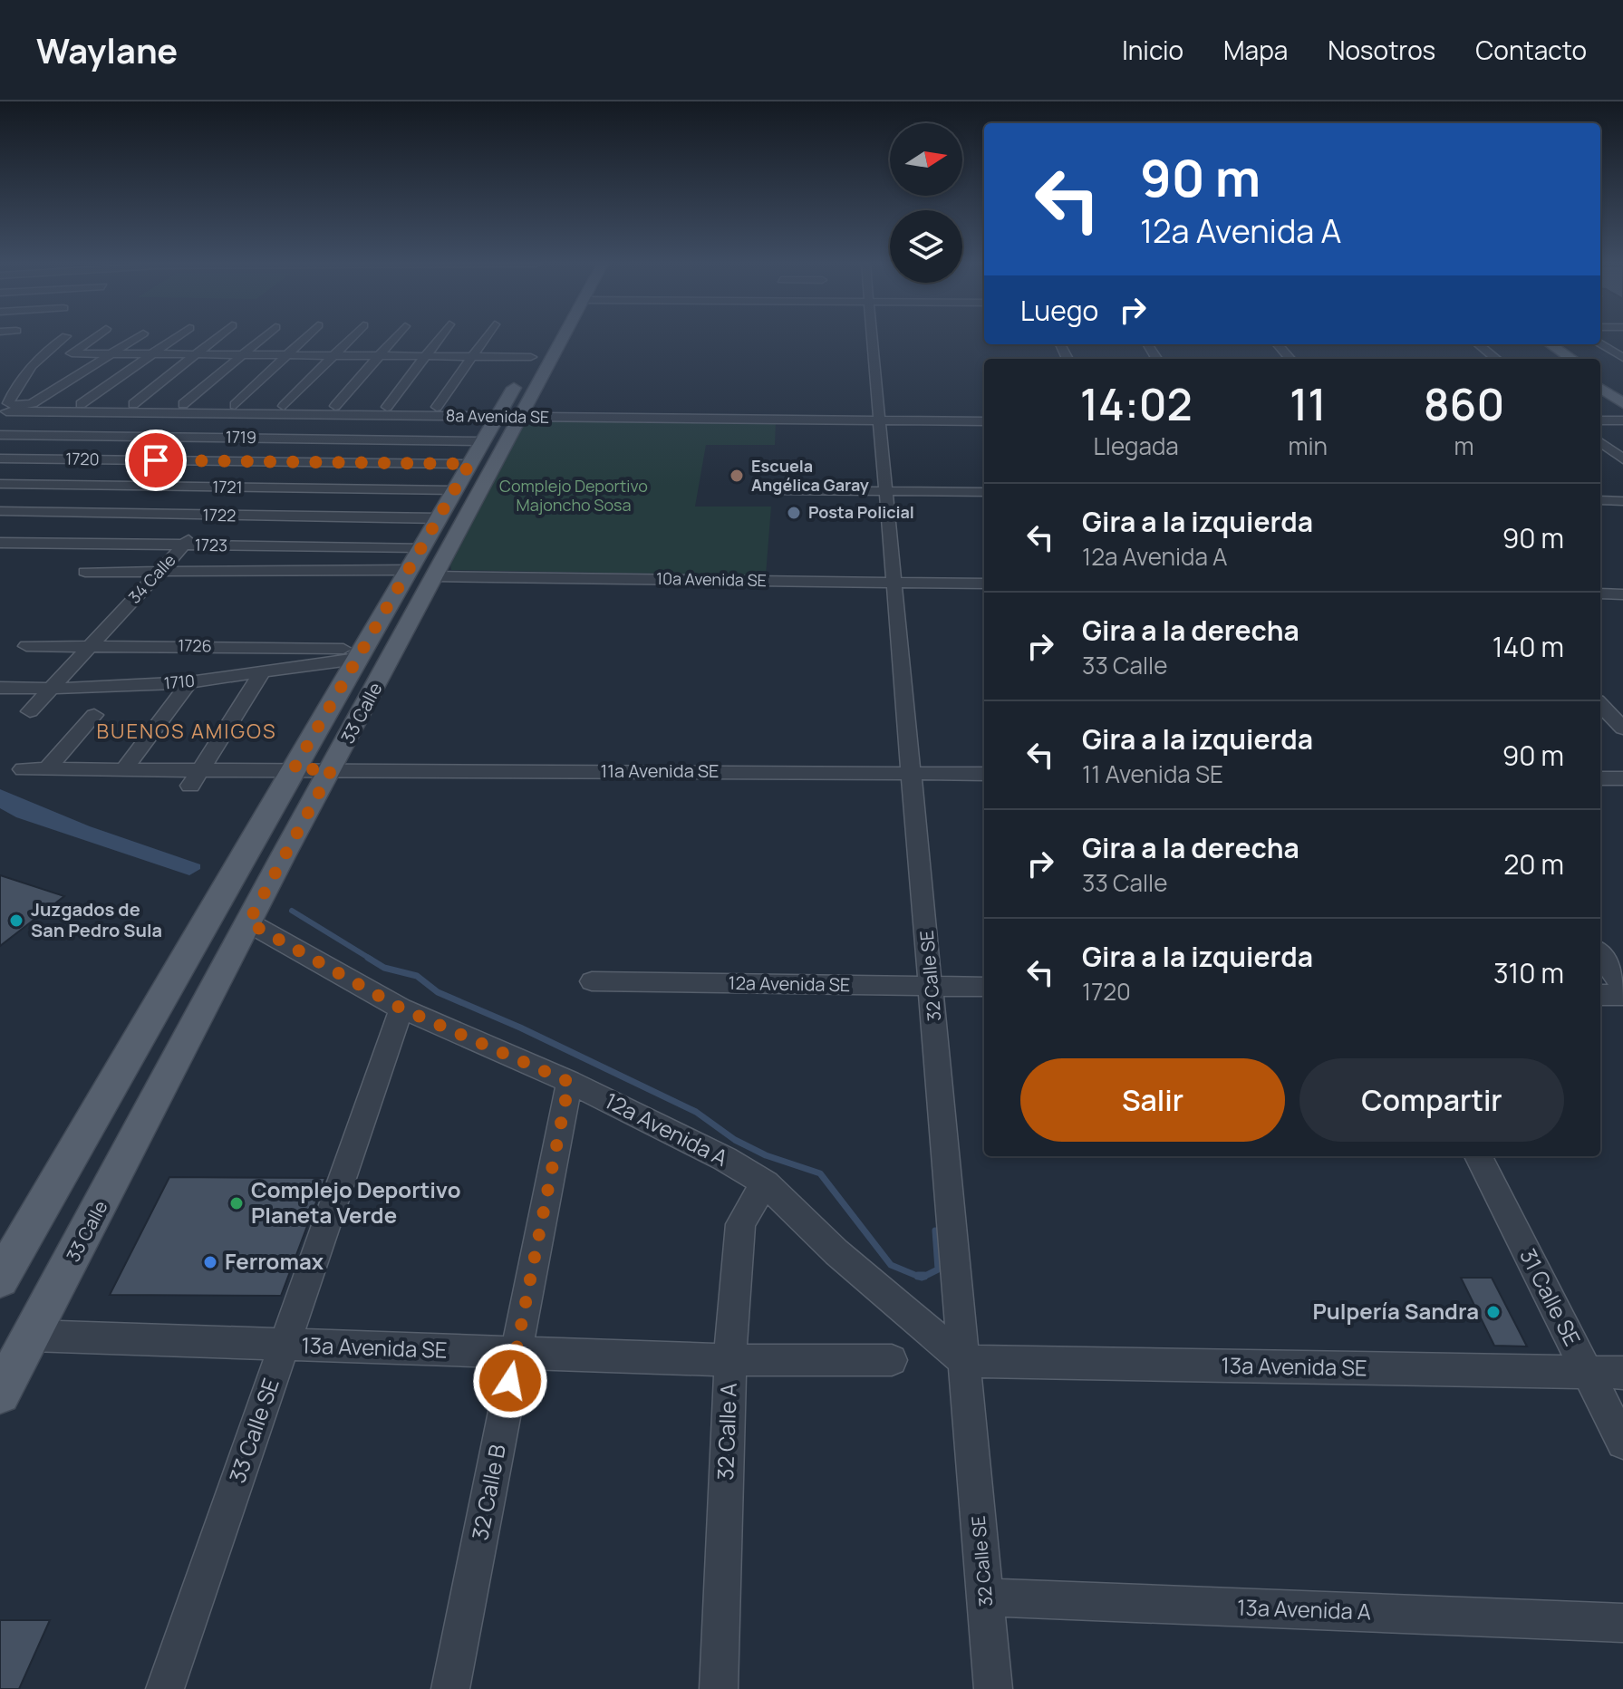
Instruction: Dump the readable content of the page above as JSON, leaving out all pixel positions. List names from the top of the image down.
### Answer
{
  "streets": {
    "main road": ["33 Calle"],
    "street": [
      "8a Avenida SE",
      "1719",
      "1720",
      "1721",
      "1722",
      "1723",
      "34 Calle",
      "10a Avenida SE",
      "1726",
      "1710",
      "11a Avenida SE",
      "32 Calle SE",
      "12a Avenida SE",
      "12a Avenida A",
      "31 Calle SE",
      "13a Avenida SE",
      "33 Calle SE",
      "32 Calle A",
      "32 Calle B",
      "13a Avenida A"
    ]
  },
  "crossings": [
    ["8a Avenida SE", "34 Calle"],
    ["8a Avenida SE", "33 Calle"],
    ["8a Avenida SE", "32 Calle SE"],
    ["1719", "34 Calle"],
    ["1719", "33 Calle"],
    ["1720", "34 Calle"],
    ["1720", "33 Calle"],
    ["1721", "34 Calle"],
    ["1721", "33 Calle"],
    ["1722", "34 Calle"],
    ["1722", "33 Calle"],
    ["1723", "34 Calle"],
    ["1723", "33 Calle"],
    ["34 Calle", "1726"],
    ["34 Calle", "1710"],
    ["10a Avenida SE", "33 Calle"],
    ["10a Avenida SE", "32 Calle SE"],
    ["1726", "1710"],
    ["1726", "33 Calle"],
    ["1710", "33 Calle"],
    ["33 Calle", "11a Avenida SE"],
    ["33 Calle", "12a Avenida A"],
    ["33 Calle", "13a Avenida SE"],
    ["11a Avenida SE", "32 Calle SE"],
    ["32 Calle SE", "12a Avenida SE"],
    ["32 Calle SE", "12a Avenida A"],
    ["32 Calle SE", "13a Avenida SE"],
    ["32 Calle SE", "13a Avenida A"],
    ["12a Avenida A", "13a Avenida SE"],
    ["12a Avenida A", "33 Calle SE"],
    ["12a Avenida A", "32 Calle A"],
    ["12a Avenida A", "32 Calle B"],
    ["31 Calle SE", "13a Avenida SE"],
    ["13a Avenida SE", "33 Calle SE"],
    ["13a Avenida SE", "32 Calle A"],
    ["13a Avenida SE", "32 Calle B"]
  ],
  "districts": ["BUENOS AMIGOS"],
  "parks": ["Complejo Deportivo Majoncho Sosa"],
  "places": [
    "Escuela Angélica Garay",
    "Posta Policial",
    "Juzgados de San Pedro Sula",
    "Complejo Deportivo Planeta Verde",
    "Ferromax",
    "Pulpería Sandra"
  ],
  "north": "right",
  "page": {
    "header": "Waylane",
    "nav": [
      "Inicio",
      "Mapa",
      "Nosotros",
      "Contacto"
    ],
    "turn": ["90 m", "12a Avenida A"],
    "then": "Luego",
    "eta": [
      "14:02",
      "Llegada",
      "11",
      "min",
      "860",
      "m"
    ],
    "list": [
      {
        "name": "Gira a la izquierda",
        "note": "12a Avenida A",
        "value": "90 m"
      },
      {
        "name": "Gira a la derecha",
        "note": "33 Calle",
        "value": "140 m"
      },
      {
        "name": "Gira a la izquierda",
        "note": "11 Avenida SE",
        "value": "90 m"
      },
      {
        "name": "Gira a la derecha",
        "note": "33 Calle",
        "value": "20 m"
      },
      {
        "name": "Gira a la izquierda",
        "note": "1720",
        "value": "310 m"
      }
    ],
    "buttons": ["Salir", "Compartir"]
  }
}
